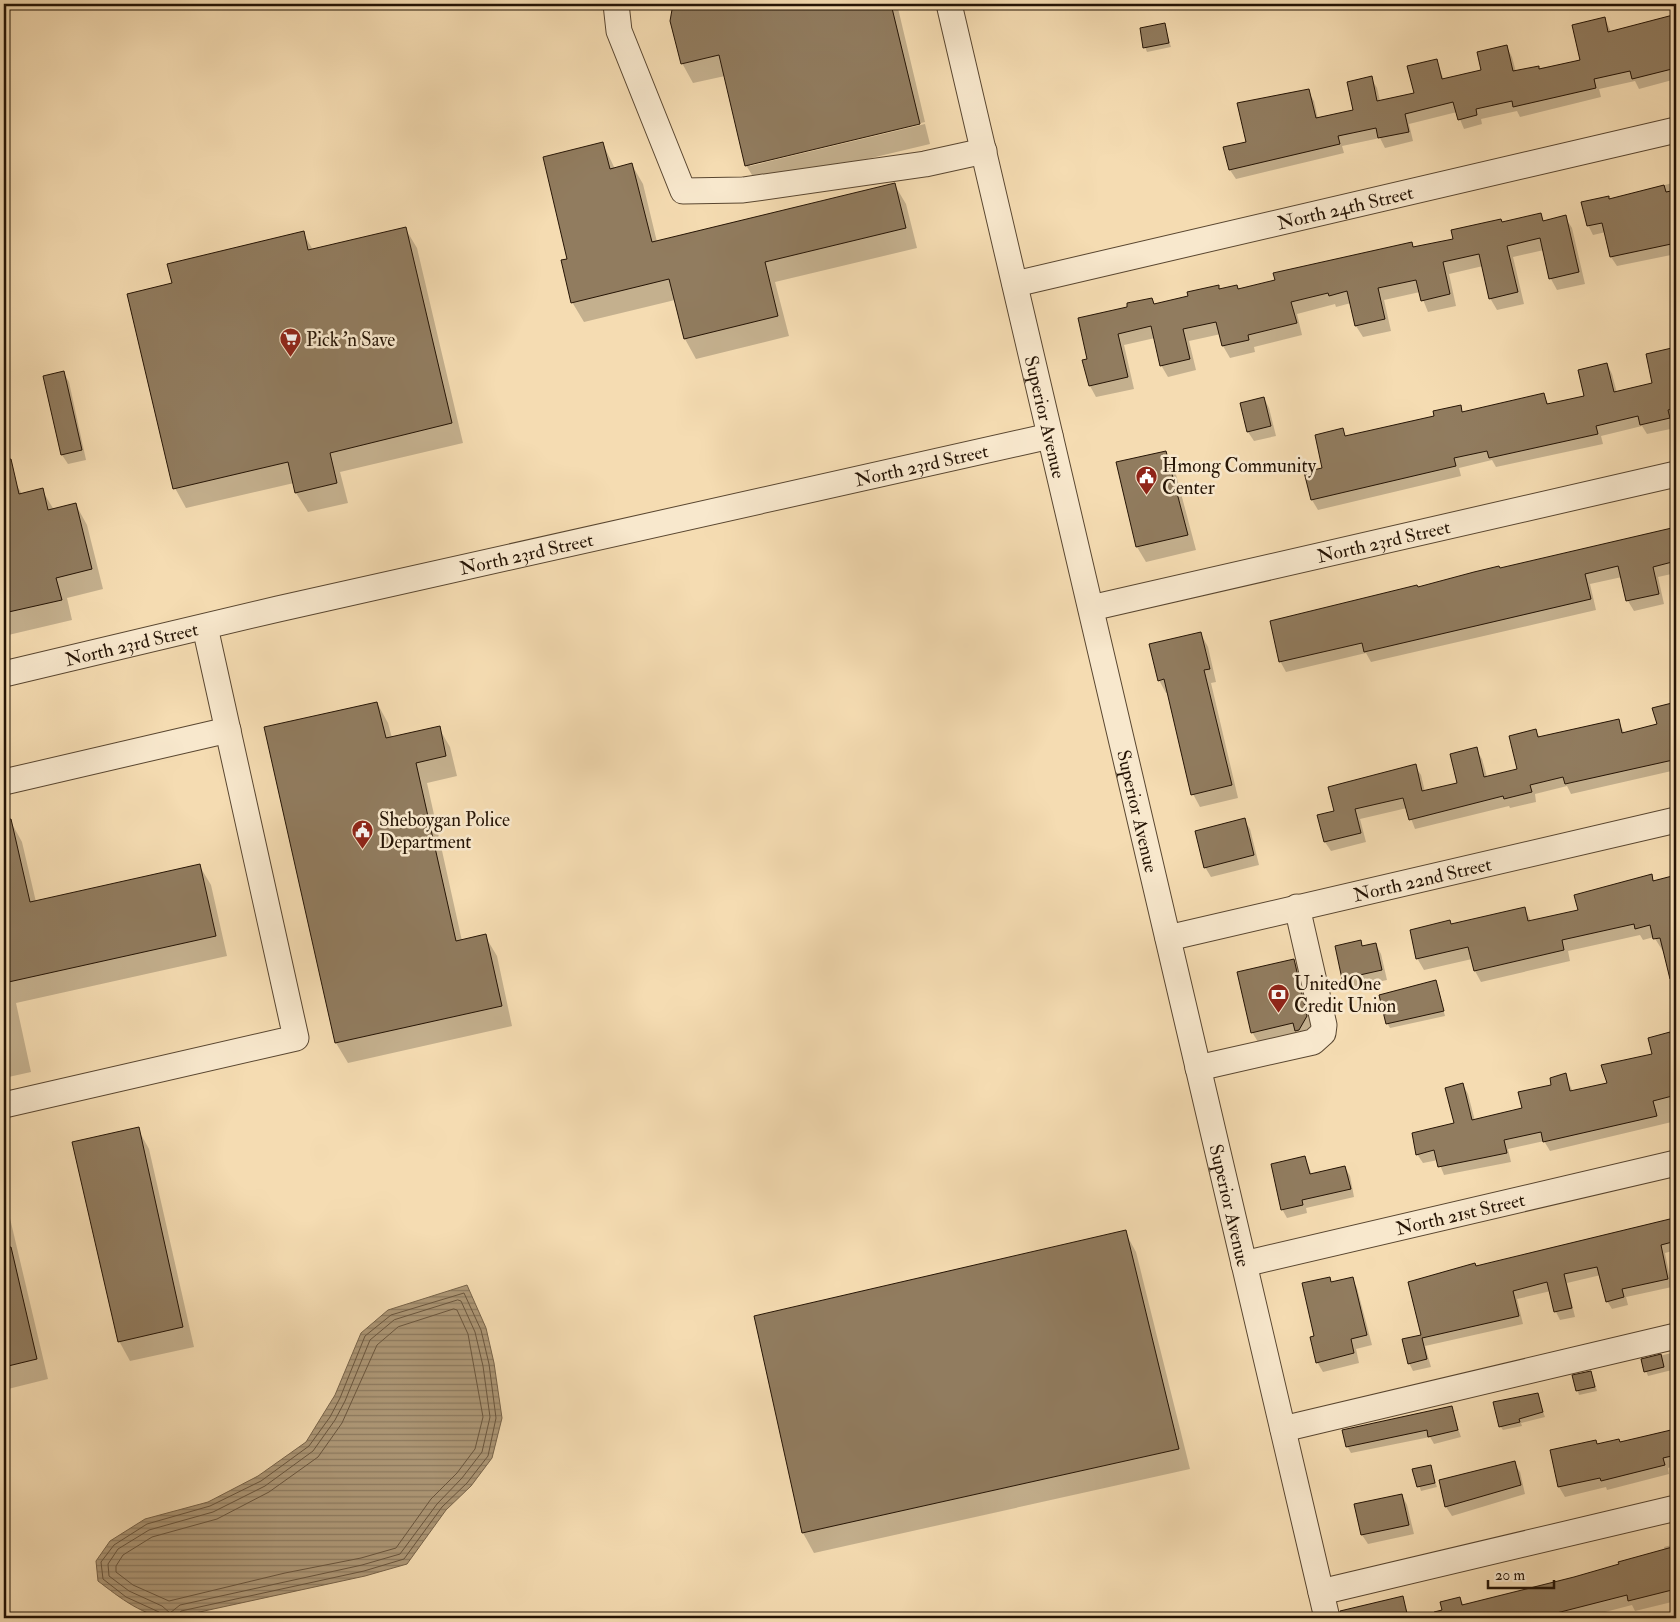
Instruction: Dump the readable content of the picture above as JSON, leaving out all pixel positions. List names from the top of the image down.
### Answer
{
  "streets": {
    "street": [
      "North 24th Street",
      "Superior Avenue",
      "North 23rd Street",
      "North 22nd Street",
      "North 21st Street"
    ]
  },
  "crossings": [
    ["North 24th Street", "Superior Avenue"],
    ["Superior Avenue", "North 23rd Street"],
    ["Superior Avenue", "North 22nd Street"],
    ["Superior Avenue", "North 21st Street"]
  ],
  "places": {
    "supermarket": ["Pick 'n Save"],
    "public building": ["Hmong Community Center", "Sheboygan Police Department"],
    "bank": ["UnitedOne Credit Union"]
  },
  "scale_bar": "20 m"
}
